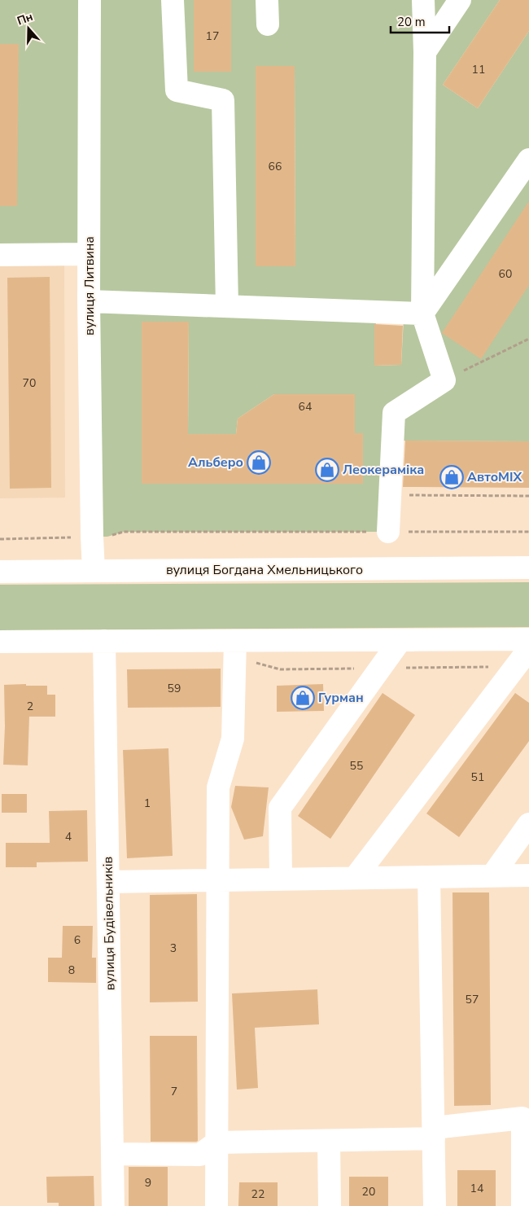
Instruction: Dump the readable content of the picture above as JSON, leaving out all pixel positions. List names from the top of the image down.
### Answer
{
  "streets": {
    "street": ["вулиця Литвина", "вулиця Богдана Хмельницького", "вулиця Будівельників"]
  },
  "crossings": [
    ["вулиця Литвина", "вулиця Богдана Хмельницького"]
  ],
  "places": {
    "shop": [
      "Альберо",
      "Леокераміка",
      "АвтоMIX",
      "Гурман"
    ]
  },
  "house_numbers": [
    "17",
    "11",
    "66",
    "60",
    "70",
    "64",
    "59",
    "2",
    "55",
    "51",
    "1",
    "4",
    "6",
    "3",
    "8",
    "57",
    "7",
    "9",
    "14",
    "20",
    "22"
  ],
  "scale_bar": "20 m",
  "north": "top"
}
